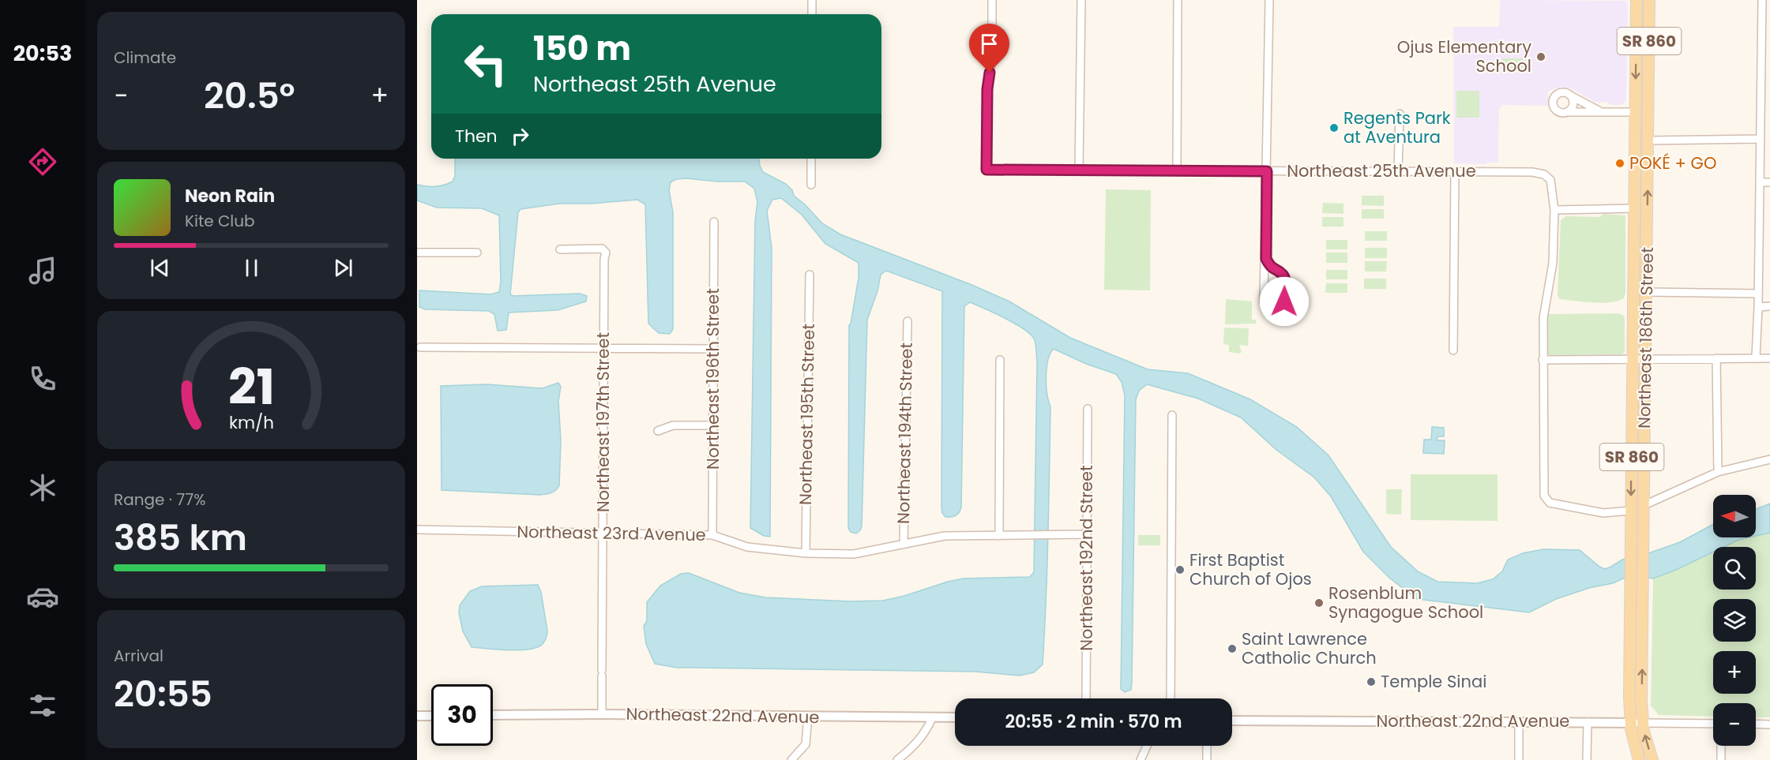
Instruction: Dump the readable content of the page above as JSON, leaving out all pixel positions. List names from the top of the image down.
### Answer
{
  "streets": {
    "main road": ["SR 860", "Northeast 186th Street"],
    "street": [
      "Northeast 25th Avenue",
      "Northeast 196th Street",
      "Northeast 195th Street",
      "Northeast 197th Street",
      "Northeast 194th Street",
      "Northeast 23rd Avenue",
      "Northeast 192nd Street",
      "Northeast 22nd Avenue"
    ]
  },
  "crossings": [
    ["Northeast 186th Street", "Northeast 22nd Avenue"],
    ["Northeast 196th Street", "Northeast 23rd Avenue"],
    ["Northeast 195th Street", "Northeast 23rd Avenue"],
    ["Northeast 197th Street", "Northeast 23rd Avenue"],
    ["Northeast 197th Street", "Northeast 22nd Avenue"],
    ["Northeast 194th Street", "Northeast 23rd Avenue"],
    ["Northeast 23rd Avenue", "Northeast 192nd Street"]
  ],
  "places": [
    "Ojus Elementary School",
    "Regents Park at Aventura",
    "POKÉ + GO",
    "First Baptist Church of Ojos",
    "Rosenblum Synagogue School",
    "Saint Lawrence Catholic Church",
    "Temple Sinai"
  ],
  "north": "left",
  "page": {
    "tabs": "20:53",
    "tile": [
      "Climate",
      ["Range · 77%", "385 km"],
      ["Arrival", "20:55"]
    ],
    "turn": ["150 m", "Northeast 25th Avenue"],
    "heat": ["−", "20.5°", "+"],
    "then": "Then",
    "song": ["Neon Rain", "Kite Club"],
    "map_buttons": ["+", "−"],
    "limit": "30",
    "trip": "20:55 · 2 min · 570 m",
    "gauge": ["21", "km/h"]
  }
}
